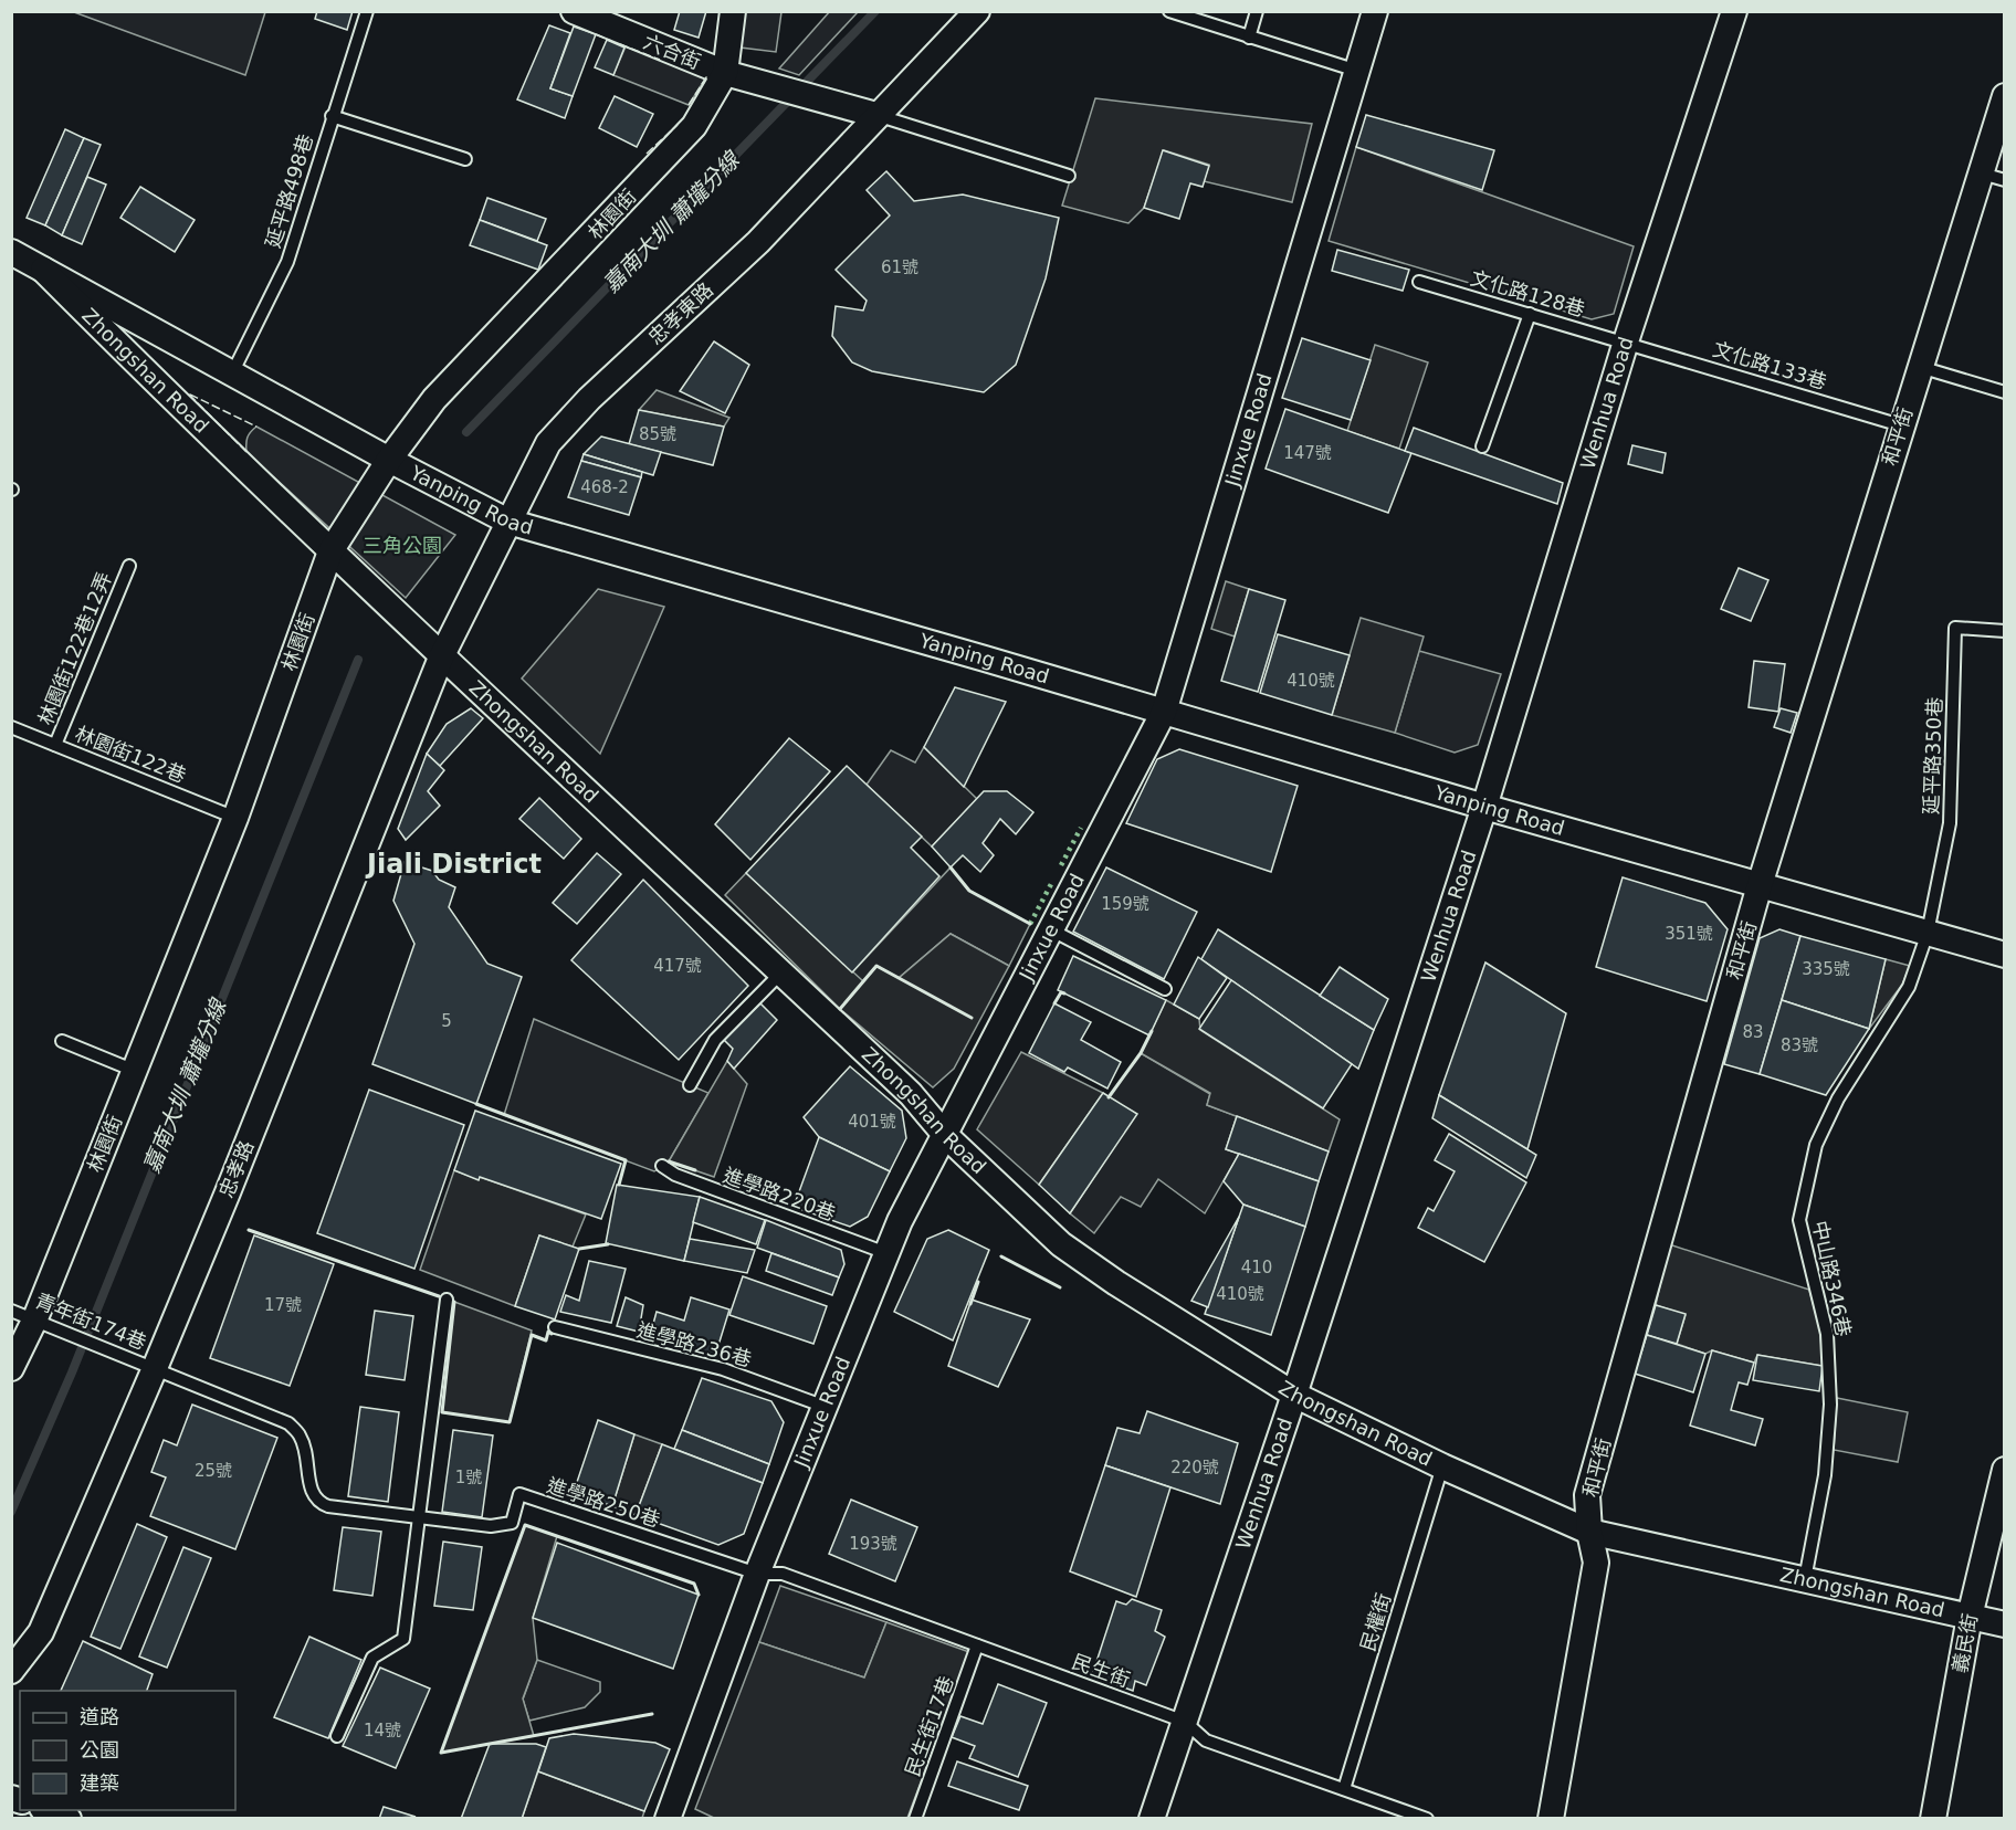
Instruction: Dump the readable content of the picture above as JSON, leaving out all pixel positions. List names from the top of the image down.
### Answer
{
  "streets": {
    "street": [
      "六合街",
      "林園街",
      "忠孝東路",
      "Zhongshan Road",
      "Wenhua Road",
      "Jinxue Road",
      "和平街",
      "Yanping Road",
      "忠孝路",
      "義民街"
    ],
    "lane": [
      "延平路498巷",
      "文化路128巷",
      "文化路133巷",
      "林園街122巷12弄",
      "林園街122巷",
      "延平路350巷",
      "進學路220巷",
      "中山路346巷",
      "青年街174巷",
      "進學路236巷",
      "進學路250巷",
      "民權街",
      "民生街",
      "民生街17巷"
    ]
  },
  "crossings": [
    ["六合街", "林園街"],
    ["六合街", "忠孝東路"],
    ["延平路498巷", "Yanping Road"],
    ["林園街", "Zhongshan Road"],
    ["林園街", "Yanping Road"],
    ["林園街", "林園街122巷"],
    ["林園街", "青年街174巷"],
    ["文化路128巷", "文化路133巷"],
    ["文化路128巷", "Wenhua Road"],
    ["忠孝東路", "Zhongshan Road"],
    ["忠孝東路", "Yanping Road"],
    ["忠孝東路", "忠孝路"],
    ["文化路133巷", "Wenhua Road"],
    ["文化路133巷", "和平街"],
    ["Zhongshan Road", "Wenhua Road"],
    ["Zhongshan Road", "Jinxue Road"],
    ["Zhongshan Road", "和平街"],
    ["Zhongshan Road", "Yanping Road"],
    ["Zhongshan Road", "忠孝路"],
    ["Zhongshan Road", "中山路346巷"],
    ["Zhongshan Road", "民權街"],
    ["Zhongshan Road", "義民街"],
    ["Wenhua Road", "Yanping Road"],
    ["Wenhua Road", "民生街"],
    ["Jinxue Road", "Yanping Road"],
    ["Jinxue Road", "進學路220巷"],
    ["Jinxue Road", "進學路236巷"],
    ["Jinxue Road", "進學路250巷"],
    ["Jinxue Road", "民生街"],
    ["和平街", "Yanping Road"],
    ["Yanping Road", "延平路350巷"],
    ["Yanping Road", "中山路346巷"],
    ["林園街122巷12弄", "林園街122巷"],
    ["延平路350巷", "中山路346巷"],
    ["忠孝路", "青年街174巷"],
    ["忠孝路", "進學路250巷"],
    ["青年街174巷", "進學路250巷"],
    ["進學路250巷", "民生街"],
    ["民權街", "民生街"],
    ["民生街", "民生街17巷"]
  ],
  "districts": ["Jiali District"],
  "water": ["嘉南大圳 蕭壠分線"],
  "parks": ["三角公園"],
  "house_numbers": [
    "61號",
    "85號",
    "147號",
    "468-2",
    "410號",
    "159號",
    "351號",
    "417號",
    "335號",
    "5",
    "83",
    "83號",
    "401號",
    "410",
    "410號",
    "17號",
    "220號",
    "25號",
    "1號",
    "193號",
    "14號"
  ],
  "legend": ["道路", "公園", "建築"]
}
